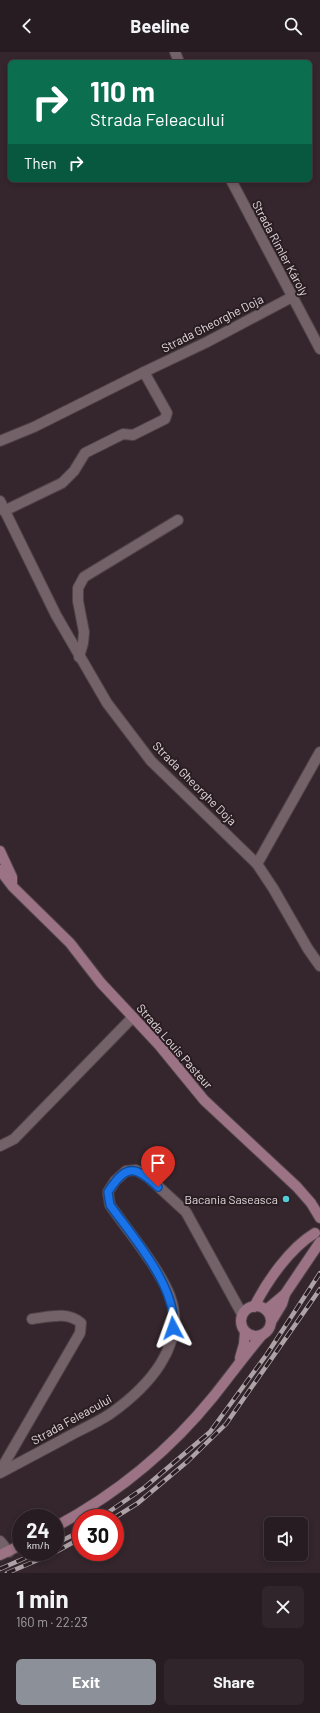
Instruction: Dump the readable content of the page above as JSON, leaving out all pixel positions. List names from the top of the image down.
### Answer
{
  "streets": {
    "main road": ["Strada Louis Pasteur"],
    "street": ["Strada Rimler Károly", "Strada Gheorghe Doja", "Strada Feleacului"]
  },
  "crossings": [
    ["Strada Rimler Károly", "Strada Gheorghe Doja"]
  ],
  "places": ["Bacania Saseasca"],
  "page": {
    "header": "Beeline",
    "turn": ["110 m", "Strada Feleacului"],
    "then": "Then",
    "speed": "24 km/h",
    "limit": "30",
    "heading": ["1 min", "160 m · 22:23"],
    "buttons": ["Exit", "Share"]
  }
}
